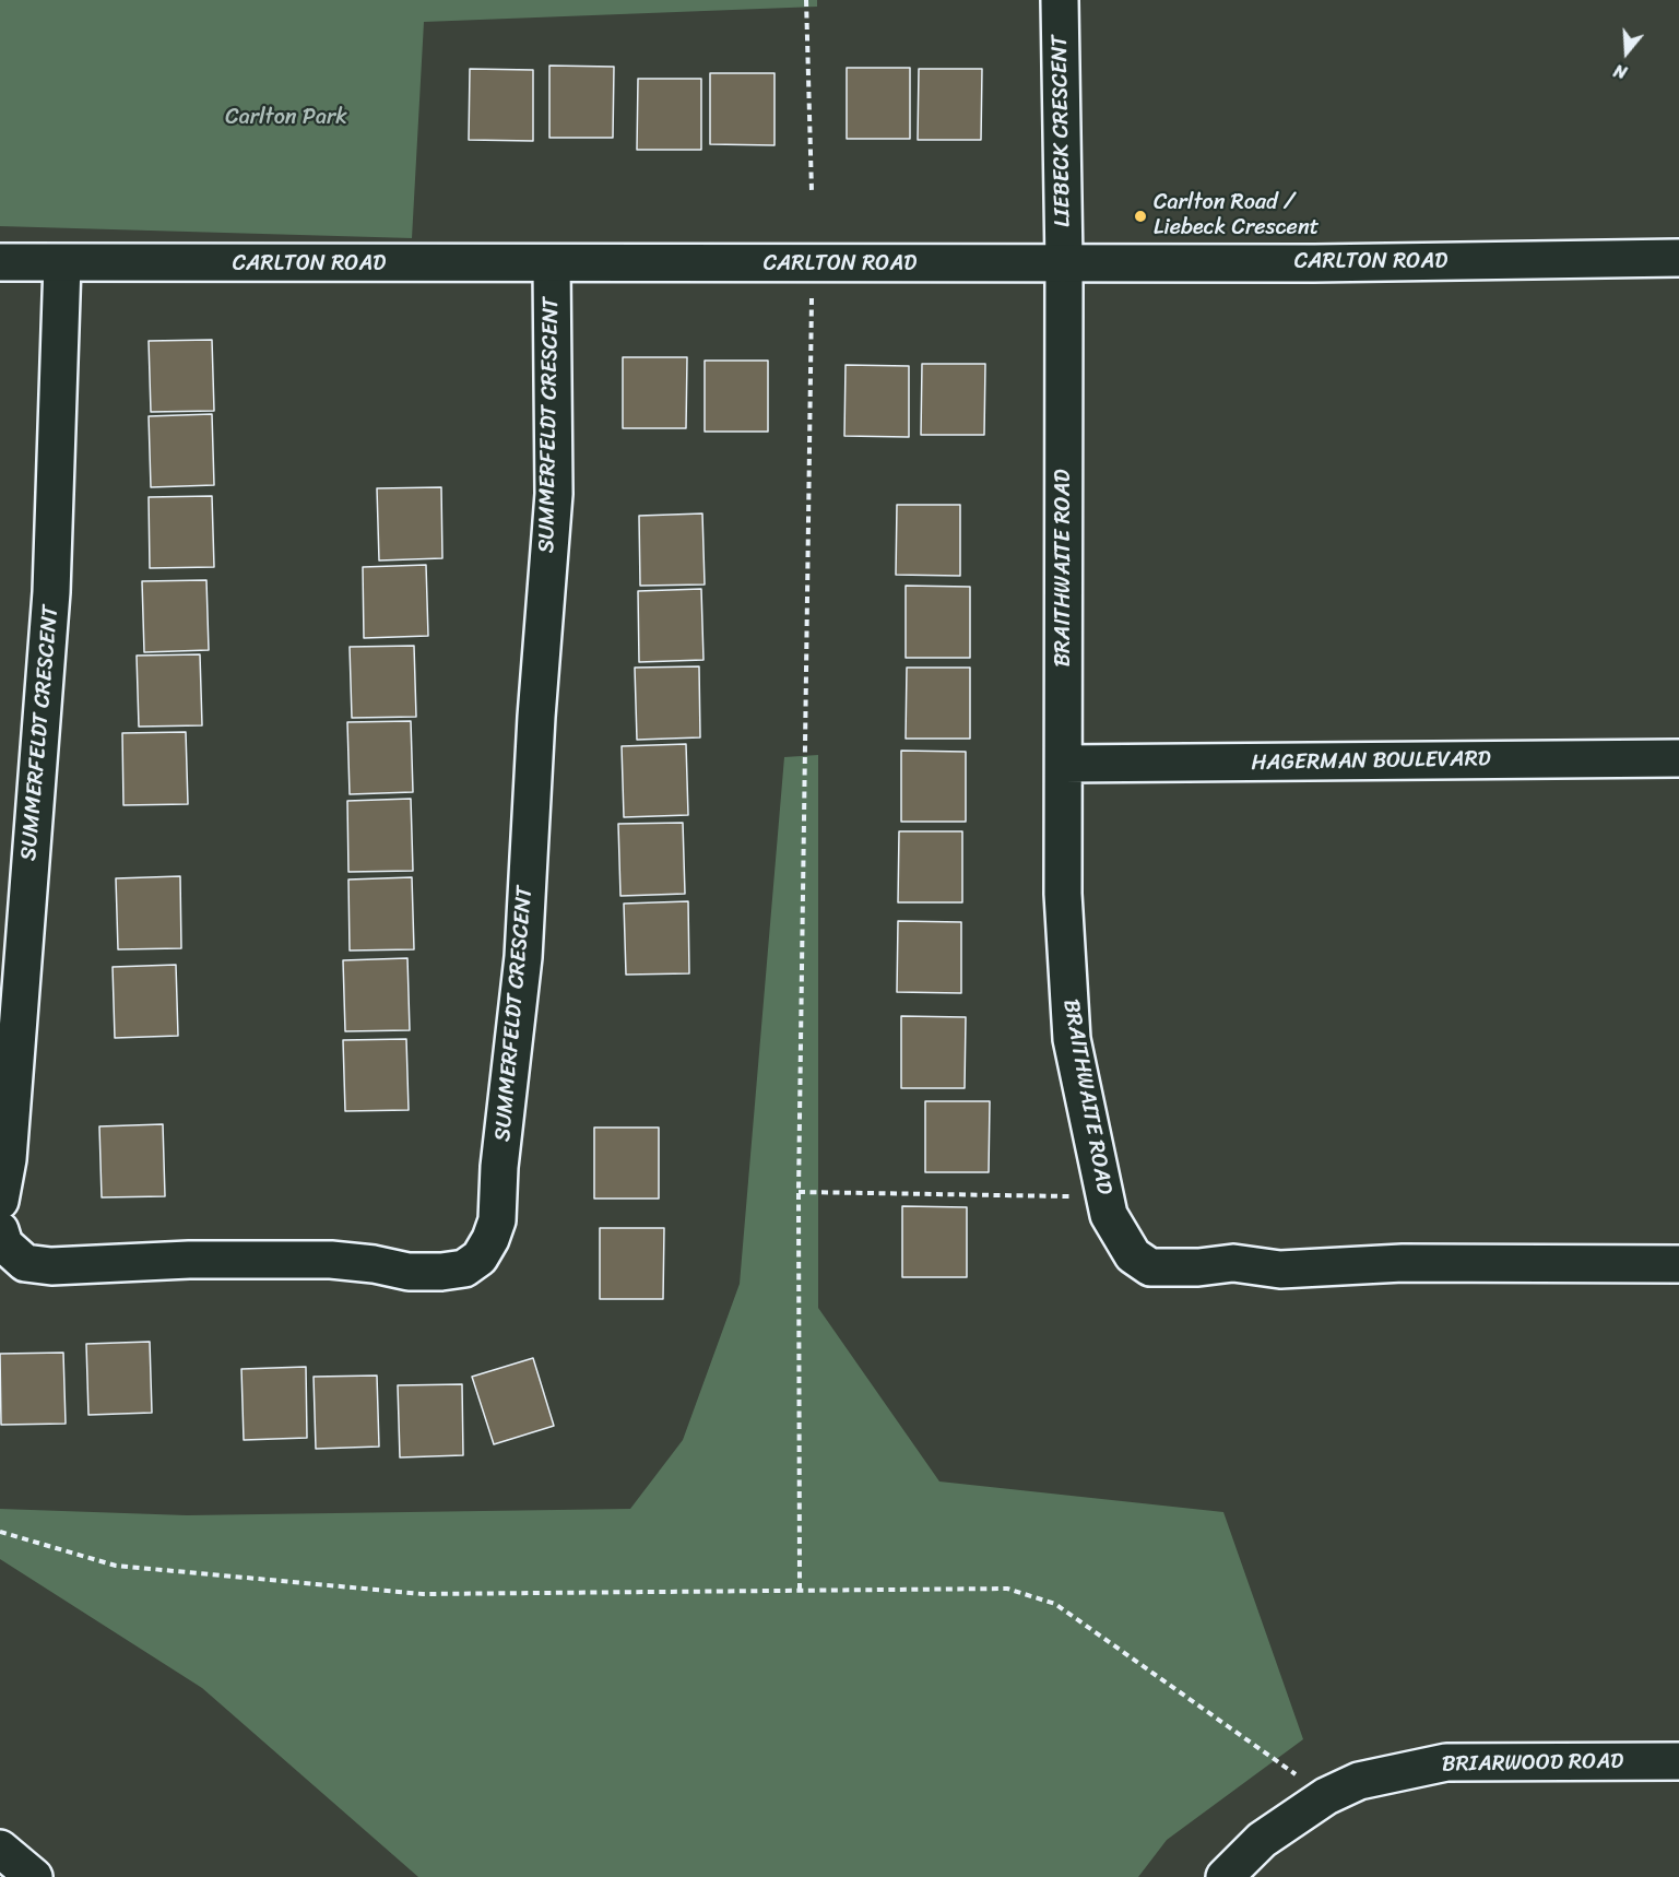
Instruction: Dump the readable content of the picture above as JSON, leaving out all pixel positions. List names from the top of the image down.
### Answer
{
  "streets": {
    "street": [
      "LIEBECK CRESCENT",
      "CARLTON ROAD",
      "SUMMERFELDT CRESCENT",
      "BRAITHWAITE ROAD",
      "HAGERMAN BOULEVARD",
      "BRIARWOOD ROAD"
    ]
  },
  "crossings": [
    ["LIEBECK CRESCENT", "CARLTON ROAD"],
    ["LIEBECK CRESCENT", "BRAITHWAITE ROAD"],
    ["CARLTON ROAD", "SUMMERFELDT CRESCENT"],
    ["CARLTON ROAD", "BRAITHWAITE ROAD"],
    ["BRAITHWAITE ROAD", "HAGERMAN BOULEVARD"]
  ],
  "parks": ["Carlton Park"],
  "places": ["Carlton Road / Liebeck Crescent"],
  "north": "bottom"
}
